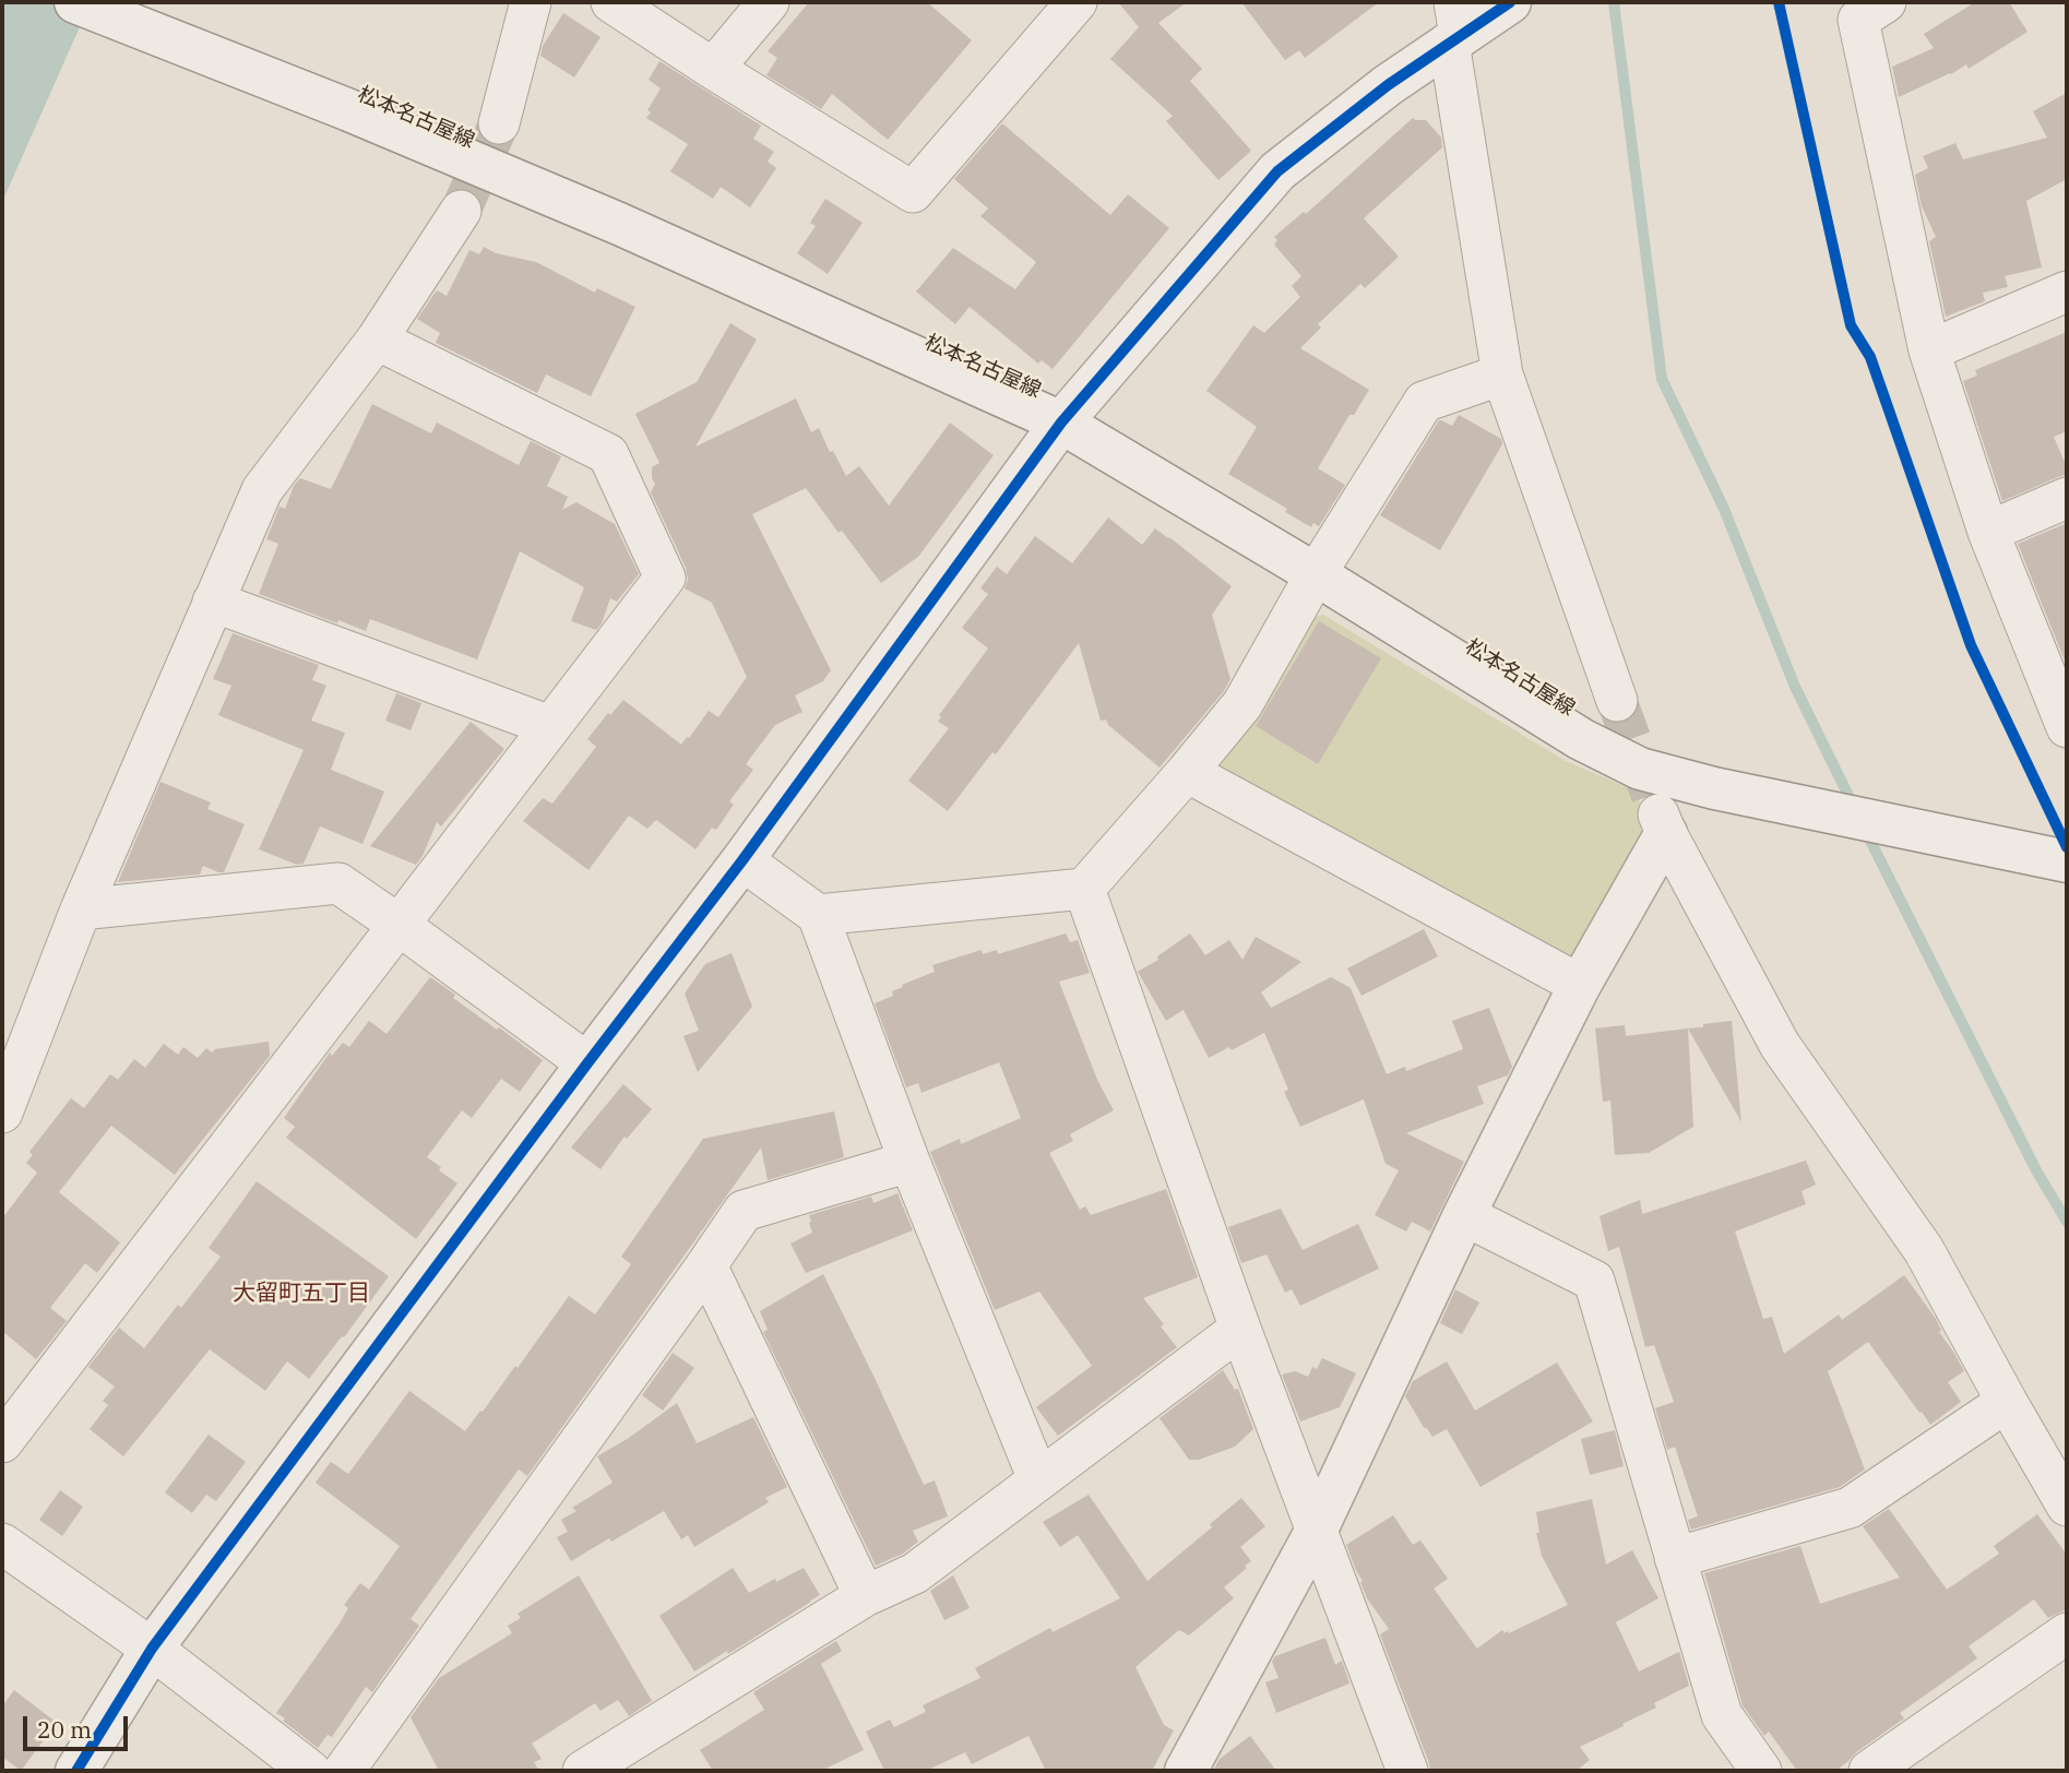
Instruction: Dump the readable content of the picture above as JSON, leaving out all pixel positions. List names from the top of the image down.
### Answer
{
  "streets": {
    "street": ["松本名古屋線"]
  },
  "districts": ["大留町五丁目"],
  "scale_bar": "20 m"
}
